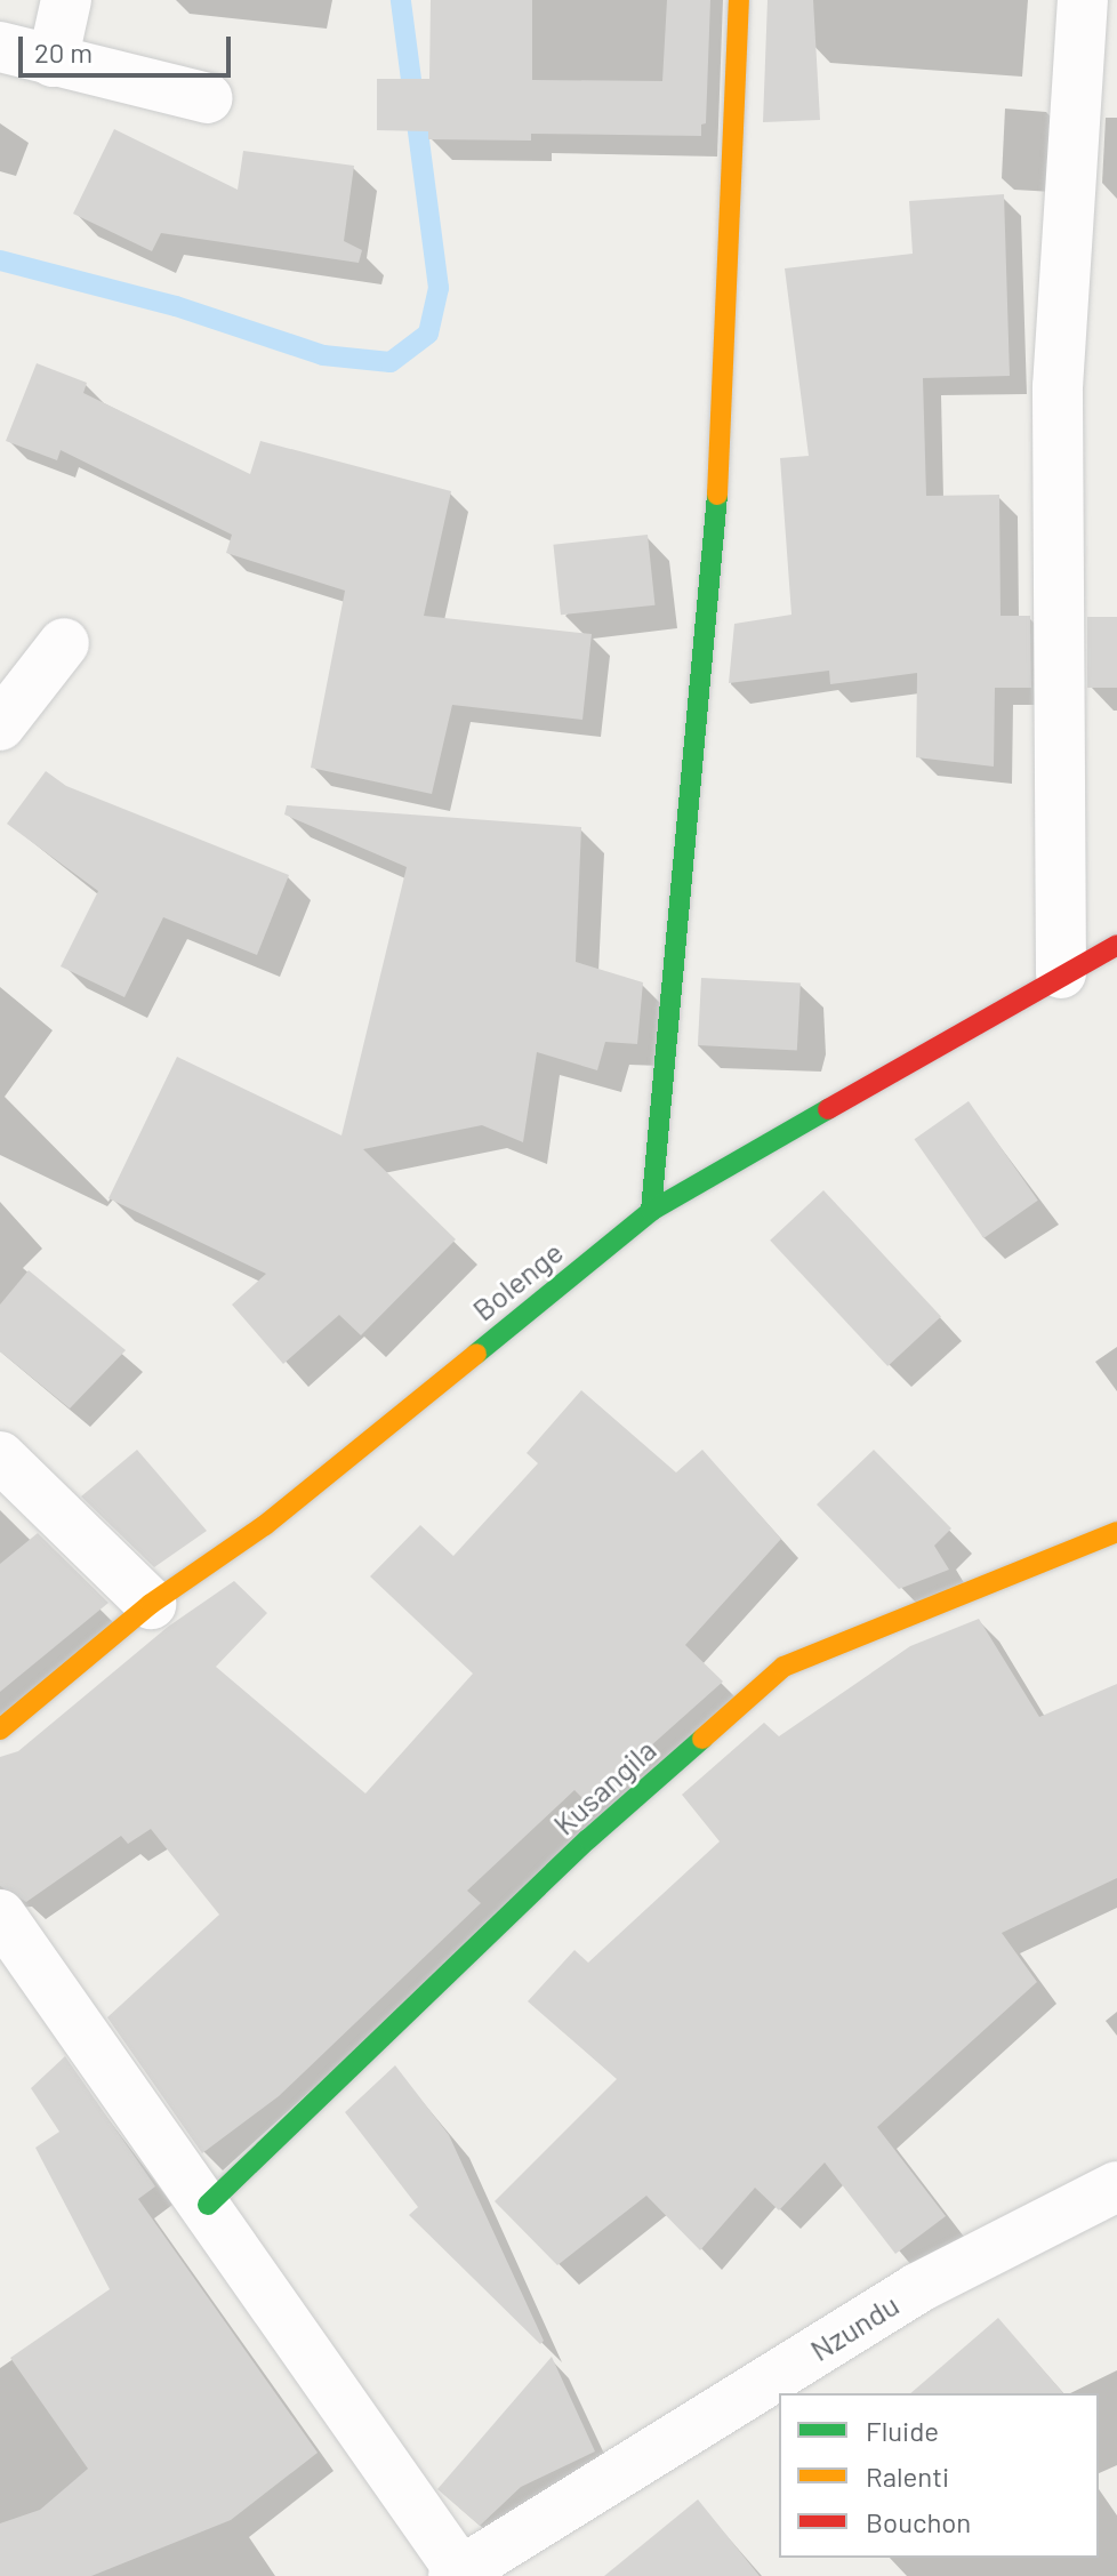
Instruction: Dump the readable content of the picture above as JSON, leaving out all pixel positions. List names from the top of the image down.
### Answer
{
  "streets": {
    "street": ["Bolenge", "Kusangila", "Nzundu"]
  },
  "legend": ["Fluide", "Ralenti", "Bouchon"],
  "scale_bar": "20 m"
}
